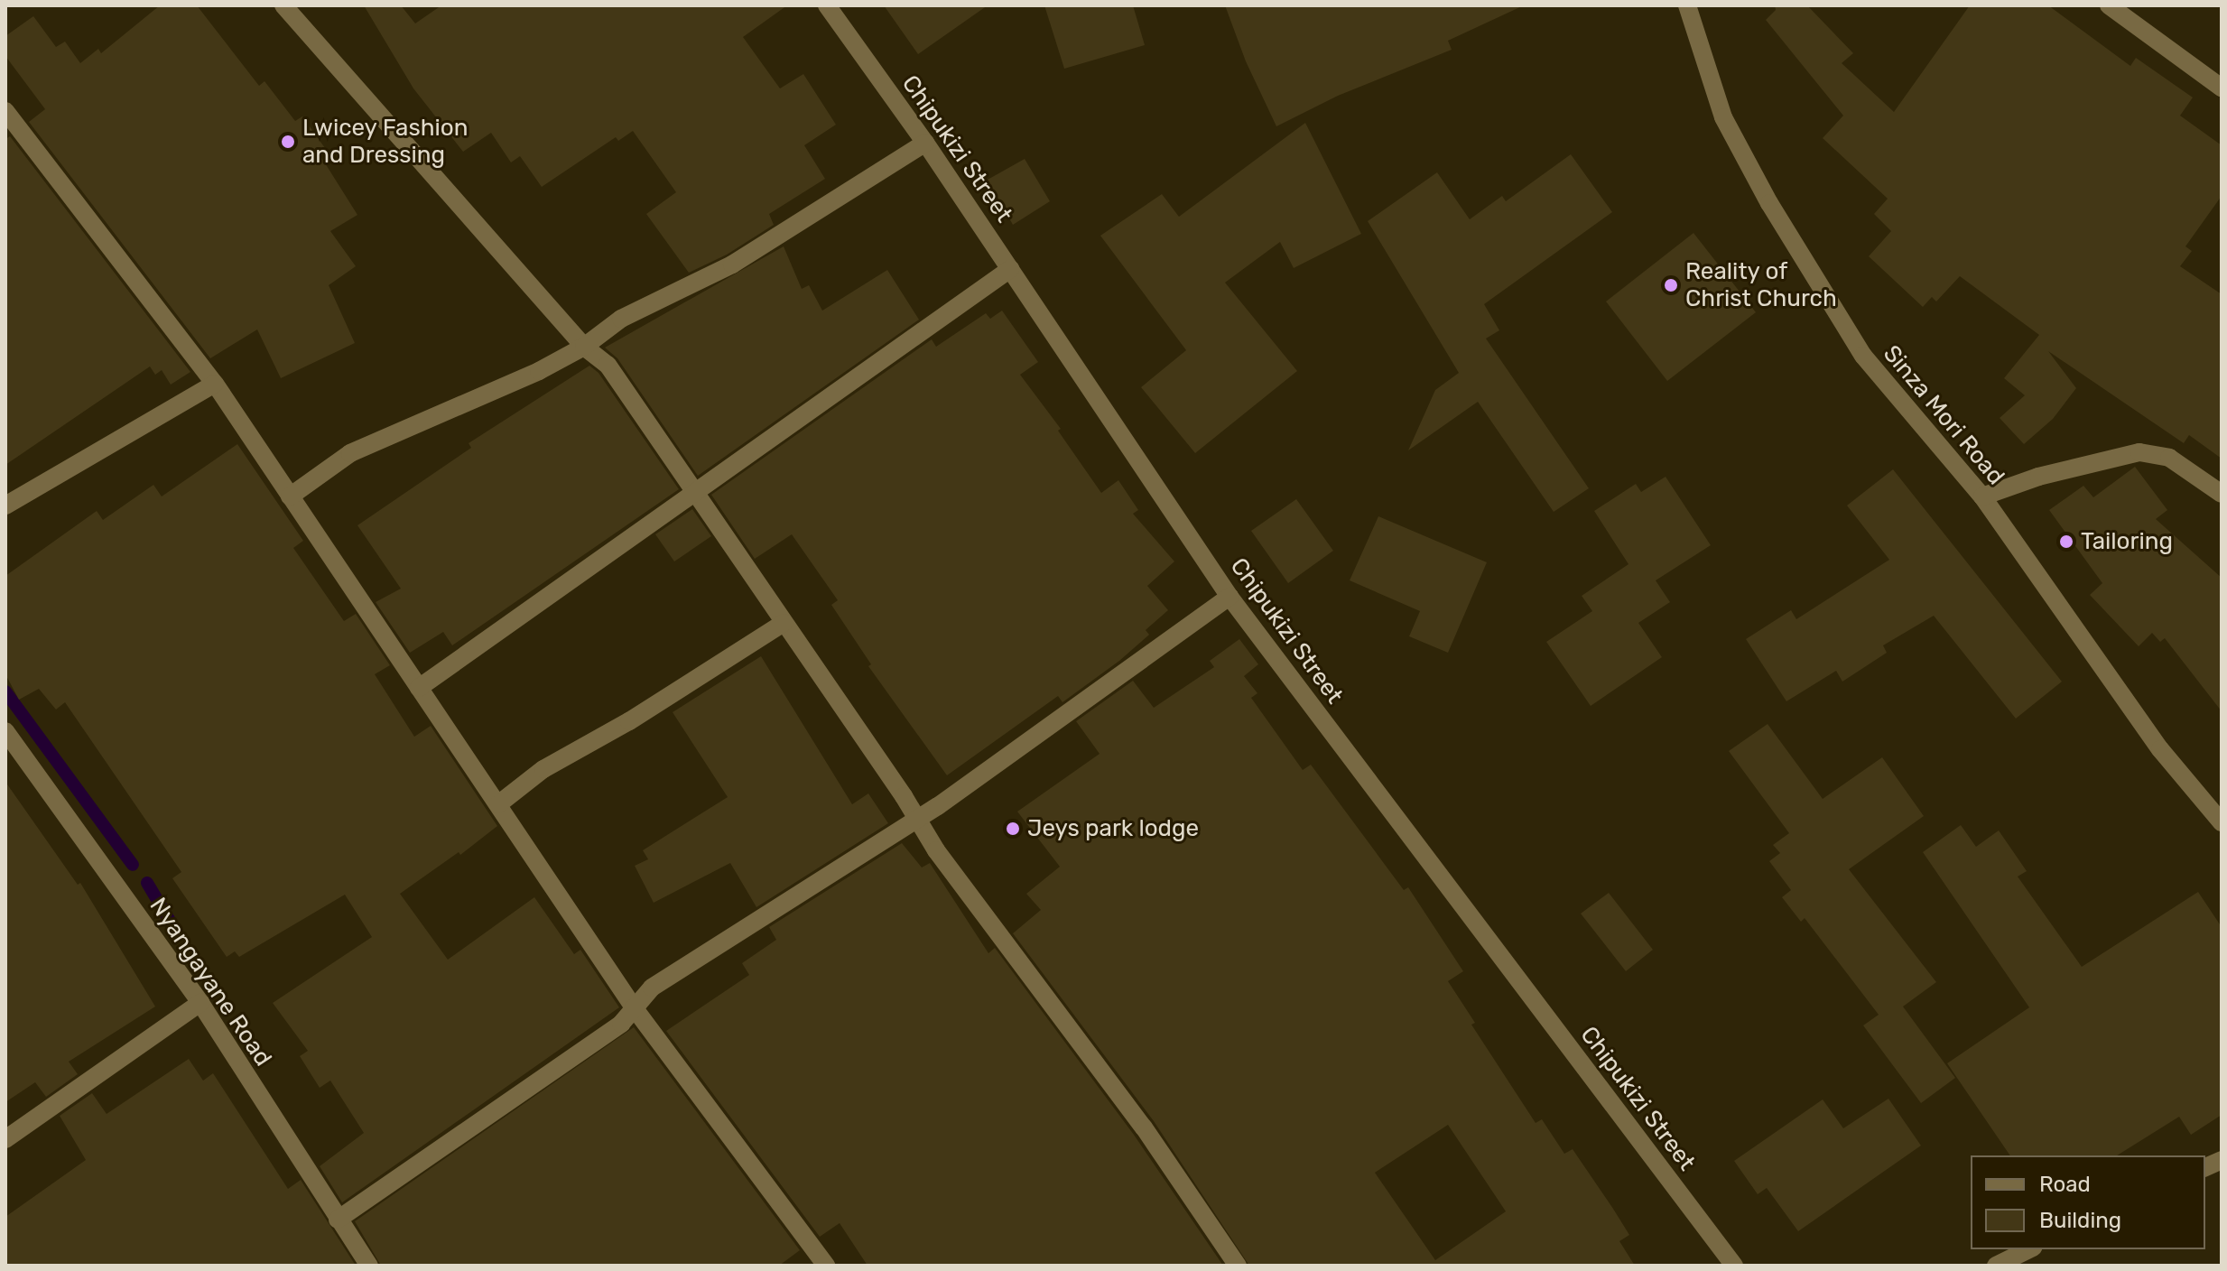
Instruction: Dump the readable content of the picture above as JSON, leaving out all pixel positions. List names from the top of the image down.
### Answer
{
  "streets": {
    "street": ["Chipukizi Street", "Sinza Mori Road", "Nyangayane Road"]
  },
  "places": [
    "Lwicey Fashion and Dressing",
    "Reality of Christ Church",
    "Tailoring",
    "Jeys park lodge"
  ],
  "legend": ["Road", "Building"]
}
